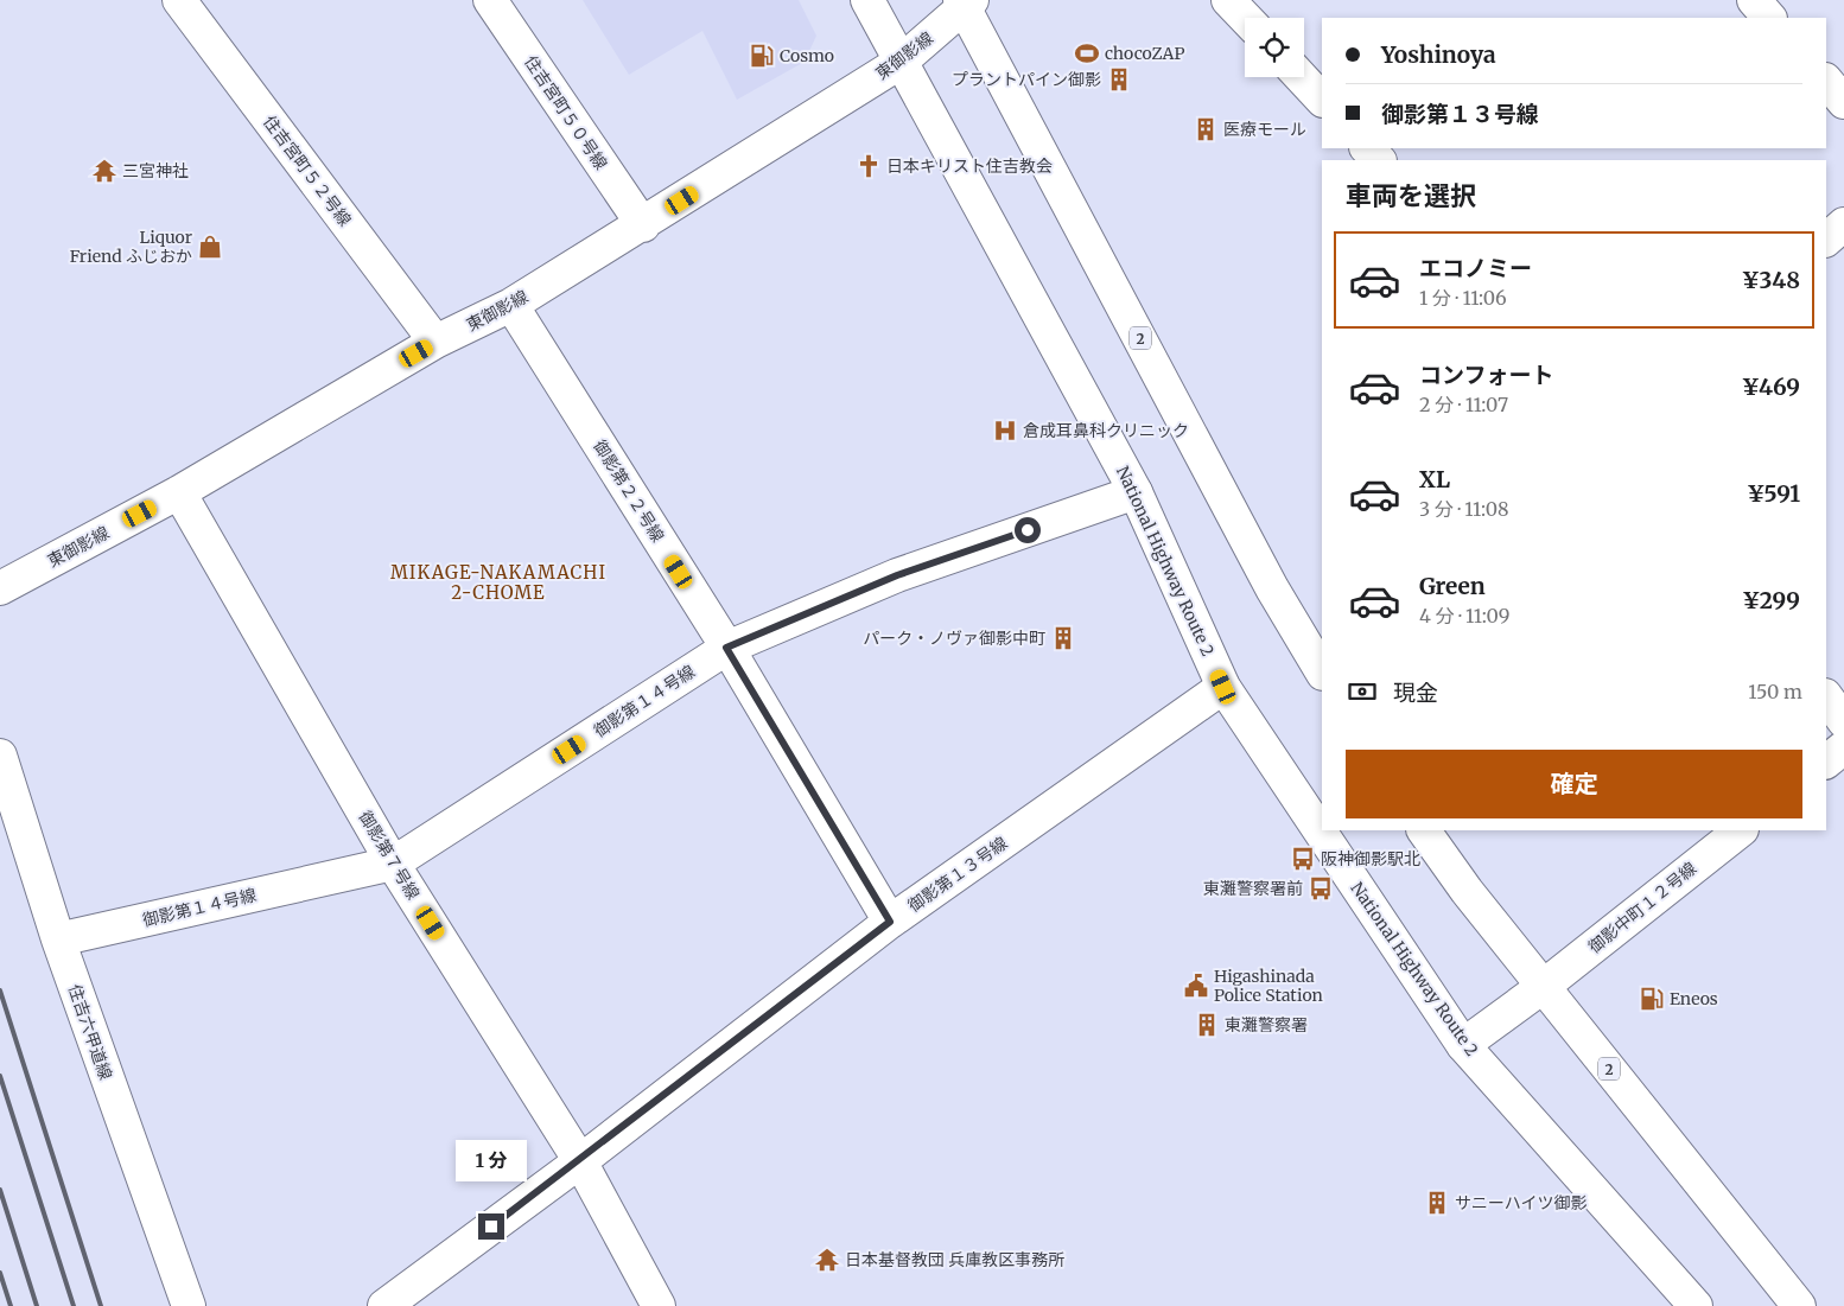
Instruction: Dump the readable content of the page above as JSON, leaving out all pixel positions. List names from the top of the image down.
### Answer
{
  "streets": {
    "main road": [
      "東御影線",
      "住吉宮町５０号線",
      "住吉宮町５２号線",
      "2",
      "御影第２２号線",
      "National Highway Route 2",
      "御影第１４号線",
      "御影第７号線",
      "御影第１３号線",
      "御影中町１２号線",
      "住吉六甲道線"
    ]
  },
  "crossings": [
    ["東御影線", "住吉宮町５０号線"],
    ["東御影線", "住吉宮町５２号線"],
    ["東御影線", "2"],
    ["東御影線", "御影第２２号線"],
    ["東御影線", "National Highway Route 2"],
    ["東御影線", "御影第７号線"],
    ["2", "御影中町１２号線"],
    ["御影第２２号線", "御影第１４号線"],
    ["御影第２２号線", "御影第１３号線"],
    ["National Highway Route 2", "御影第１４号線"],
    ["National Highway Route 2", "御影第１３号線"],
    ["National Highway Route 2", "御影中町１２号線"],
    ["御影第１４号線", "御影第７号線"],
    ["御影第１４号線", "住吉六甲道線"],
    ["御影第７号線", "御影第１３号線"]
  ],
  "districts": ["MIKAGE-NAKAMACHI 2-CHOME"],
  "places": {
    "sports": ["chocoZAP"],
    "fuel station": ["Cosmo", "Eneos"],
    "building": [
      "プラントパイン御影",
      "医療モール",
      "パーク・ノヴァ御影中町",
      "東灘警察署",
      "サニーハイツ御影"
    ],
    "church": ["日本キリスト住吉教会"],
    "temple": ["三宮神社", "日本基督教団 兵庫教区事務所"],
    "shop": ["Liquor Friend ふじおか"],
    "hospital": ["倉成耳鼻科クリニック"],
    "bus stop": ["阪神御影駅北", "東灘警察署前"],
    "public building": ["Higashinada Police Station"]
  },
  "page": {
    "banner": ["Yoshinoya", "御影第１３号線"],
    "heading": "車両を選択",
    "list": [
      {
        "name": "エコノミー",
        "note": "1 分 · 11:06",
        "value": "¥348"
      },
      {
        "name": "コンフォート",
        "note": "2 分 · 11:07",
        "value": "¥469"
      },
      {
        "name": "XL",
        "note": "3 分 · 11:08",
        "value": "¥591"
      },
      {
        "name": "Green",
        "note": "4 分 · 11:09",
        "value": "¥299"
      }
    ],
    "pay": ["現金", "150 m"],
    "buttons": "確定",
    "bubble": "1 分"
  }
}
